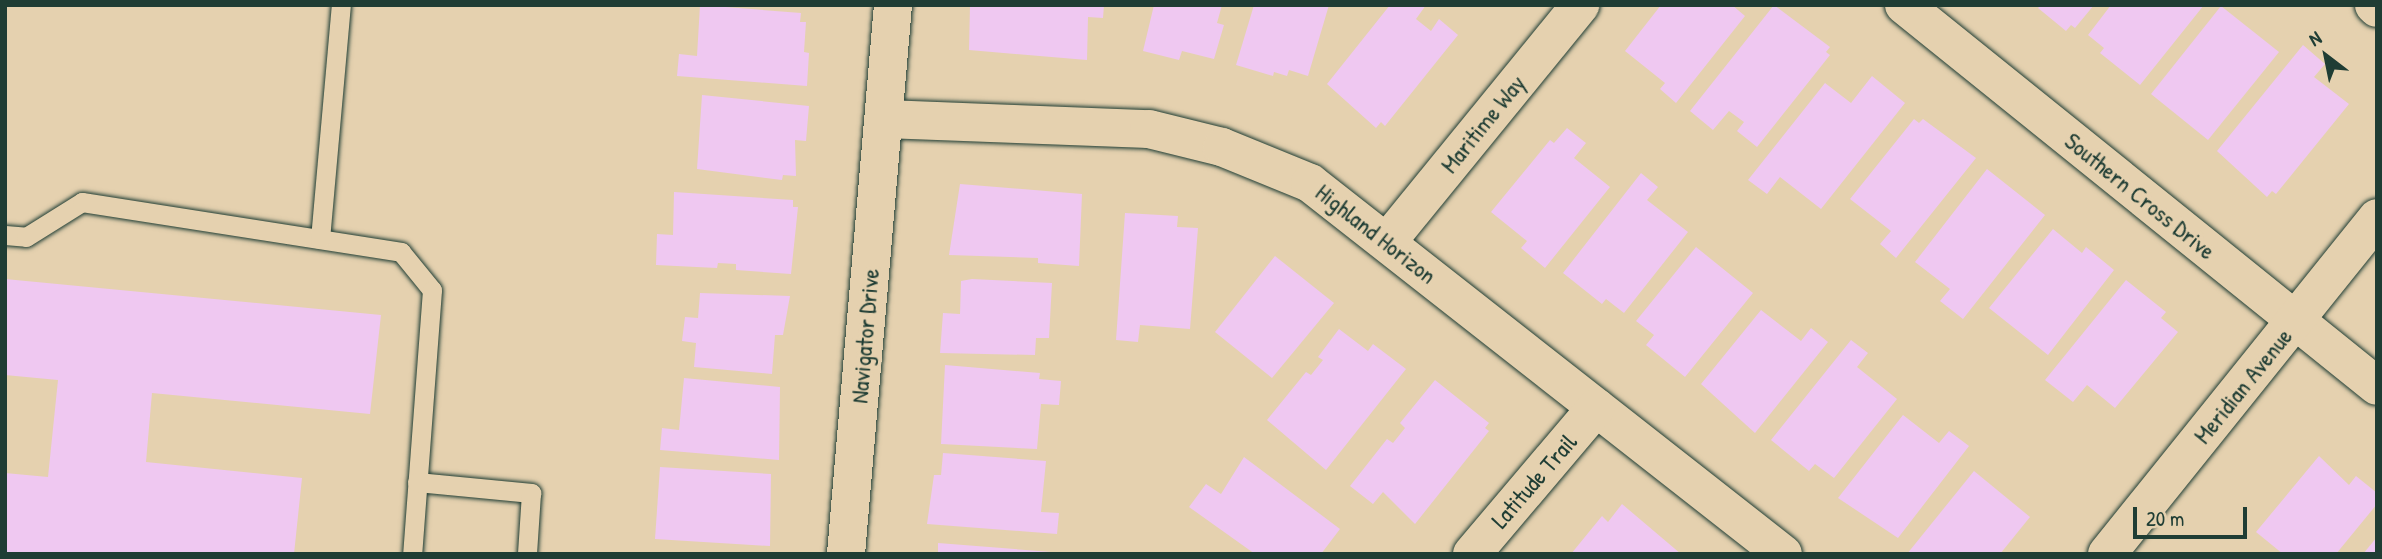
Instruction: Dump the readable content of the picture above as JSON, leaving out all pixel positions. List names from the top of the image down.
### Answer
{
  "streets": {
    "street": [
      "Maritime Way",
      "Southern Cross Drive",
      "Highland Horizon",
      "Navigator Drive",
      "Meridian Avenue",
      "Latitude Trail"
    ]
  },
  "crossings": [
    ["Maritime Way", "Highland Horizon"],
    ["Southern Cross Drive", "Meridian Avenue"],
    ["Highland Horizon", "Navigator Drive"],
    ["Highland Horizon", "Latitude Trail"]
  ],
  "scale_bar": "20 m",
  "north": "top left"
}
